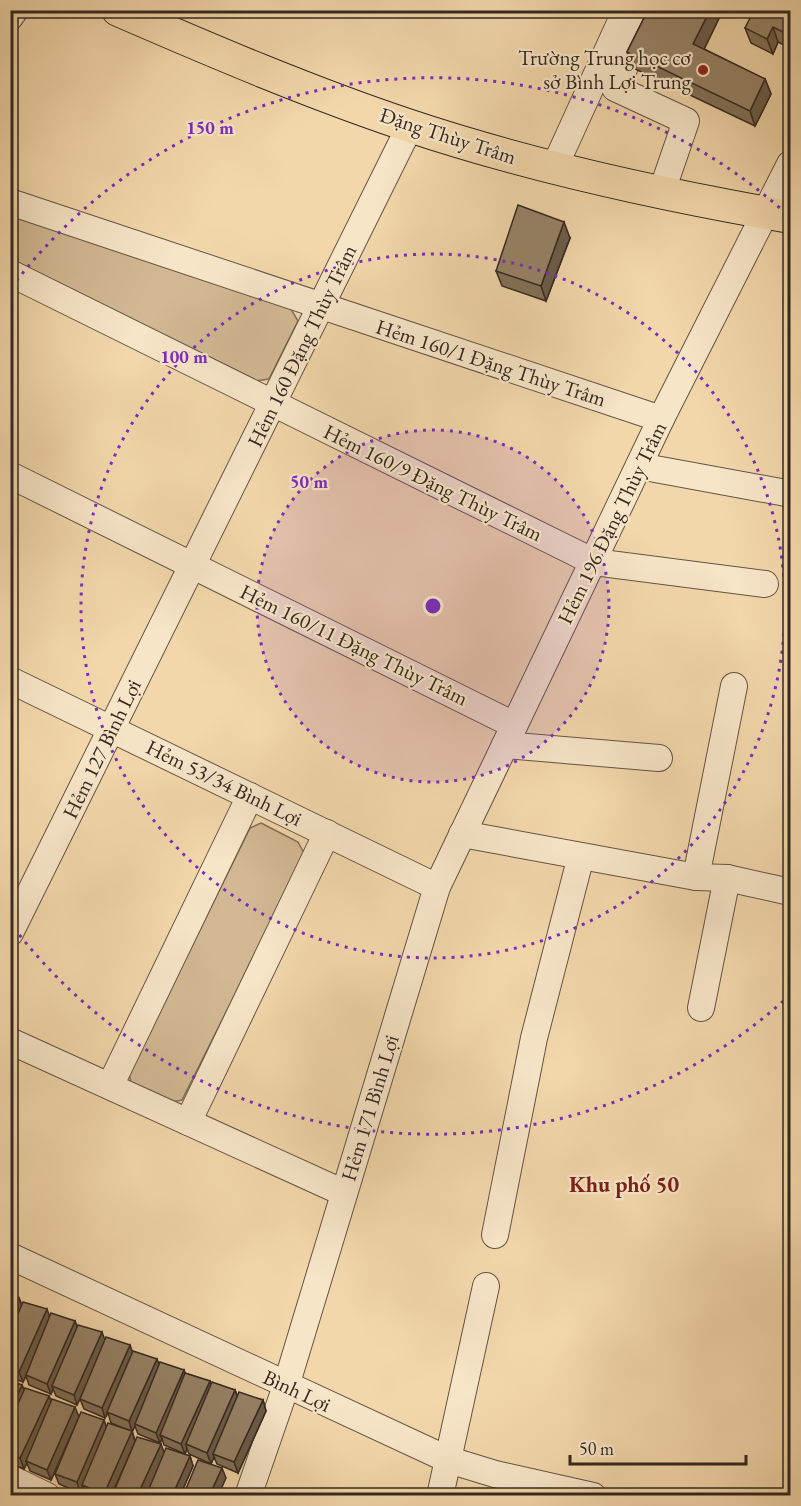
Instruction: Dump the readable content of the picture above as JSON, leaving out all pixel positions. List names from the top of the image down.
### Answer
{
  "streets": {
    "main road": ["Đặng Thùy Trâm"],
    "street": [
      "Hẻm 160 Đặng Thùy Trâm",
      "Hẻm 160/1 Đặng Thùy Trâm",
      "Hẻm 160/9 Đặng Thùy Trâm",
      "Hẻm 196 Đặng Thùy Trâm",
      "Hẻm 160/11 Đặng Thùy Trâm",
      "Hẻm 127 Bình Lợi",
      "Hẻm 53/34 Bình Lợi",
      "Hẻm 171 Bình Lợi",
      "Bình Lợi"
    ]
  },
  "crossings": [
    ["Đặng Thùy Trâm", "Hẻm 160 Đặng Thùy Trâm"],
    ["Đặng Thùy Trâm", "Hẻm 196 Đặng Thùy Trâm"],
    ["Hẻm 160 Đặng Thùy Trâm", "Hẻm 160/1 Đặng Thùy Trâm"],
    ["Hẻm 160 Đặng Thùy Trâm", "Hẻm 160/9 Đặng Thùy Trâm"],
    ["Hẻm 160 Đặng Thùy Trâm", "Hẻm 160/11 Đặng Thùy Trâm"],
    ["Hẻm 160 Đặng Thùy Trâm", "Hẻm 127 Bình Lợi"],
    ["Hẻm 160/1 Đặng Thùy Trâm", "Hẻm 196 Đặng Thùy Trâm"],
    ["Hẻm 160/9 Đặng Thùy Trâm", "Hẻm 196 Đặng Thùy Trâm"],
    ["Hẻm 196 Đặng Thùy Trâm", "Hẻm 160/11 Đặng Thùy Trâm"],
    ["Hẻm 196 Đặng Thùy Trâm", "Hẻm 171 Bình Lợi"],
    ["Hẻm 160/11 Đặng Thùy Trâm", "Hẻm 127 Bình Lợi"],
    ["Hẻm 127 Bình Lợi", "Hẻm 53/34 Bình Lợi"],
    ["Hẻm 53/34 Bình Lợi", "Hẻm 171 Bình Lợi"],
    ["Hẻm 171 Bình Lợi", "Bình Lợi"]
  ],
  "districts": ["Khu phố 50"],
  "places": ["Trường Trung học cơ sở Bình Lợi Trung"],
  "scale_bar": "50 m",
  "rings": ["150 m", "100 m", "50 m"]
}
